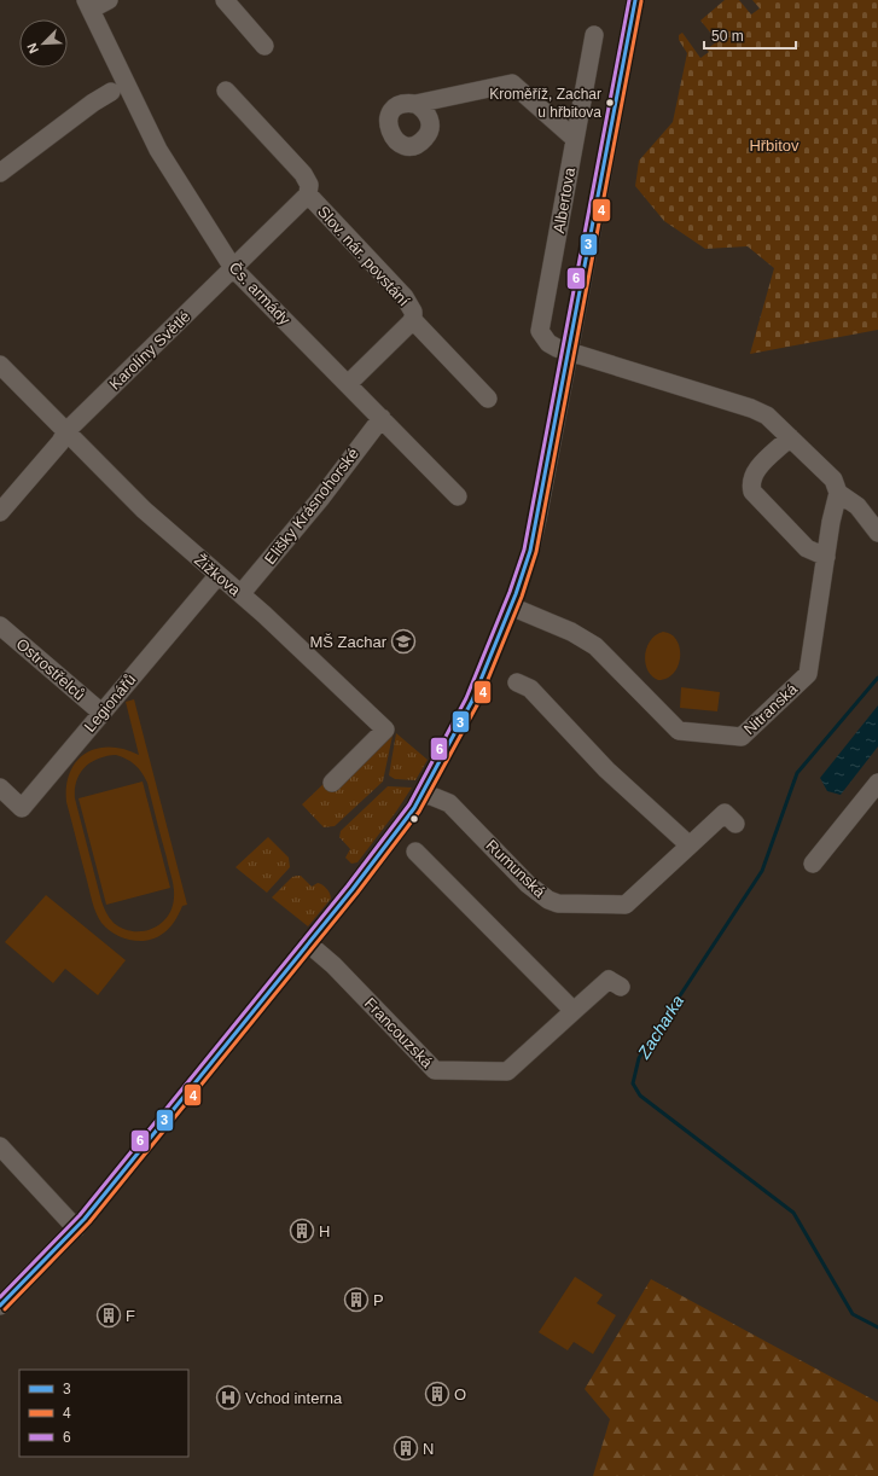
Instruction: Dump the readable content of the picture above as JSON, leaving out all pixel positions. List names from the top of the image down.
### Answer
{
  "streets": {
    "street": [
      "Albertova",
      "Slov. nár. povstání",
      "Čs. armády",
      "Karolíny Světlé",
      "Elišky Krásnohorské",
      "Žižkova",
      "Ostrostřelců",
      "Legionářů",
      "Nitranská",
      "Rumunská",
      "Francouzská"
    ]
  },
  "crossings": [
    ["Albertova", "Nitranská"],
    ["Albertova", "Rumunská"],
    ["Albertova", "Francouzská"],
    ["Slov. nár. povstání", "Čs. armády"],
    ["Slov. nár. povstání", "Karolíny Světlé"],
    ["Čs. armády", "Karolíny Světlé"],
    ["Čs. armády", "Elišky Krásnohorské"],
    ["Karolíny Světlé", "Žižkova"],
    ["Elišky Krásnohorské", "Žižkova"],
    ["Žižkova", "Legionářů"],
    ["Ostrostřelců", "Legionářů"]
  ],
  "water": ["Zacharka"],
  "parks": ["Hřbitov"],
  "places": {
    "other": ["Kroměříž, Zachar u hřbitova"],
    "school or university": ["MŠ Zachar"],
    "building": [
      "H",
      "P",
      "F",
      "O",
      "N"
    ],
    "hospital": ["Vchod interna"]
  },
  "lines": ["transit line 3", "transit line 6", "transit line 4"],
  "legend": ["3", "4", "6"],
  "scale_bar": "50 m",
  "north": "bottom left"
}
